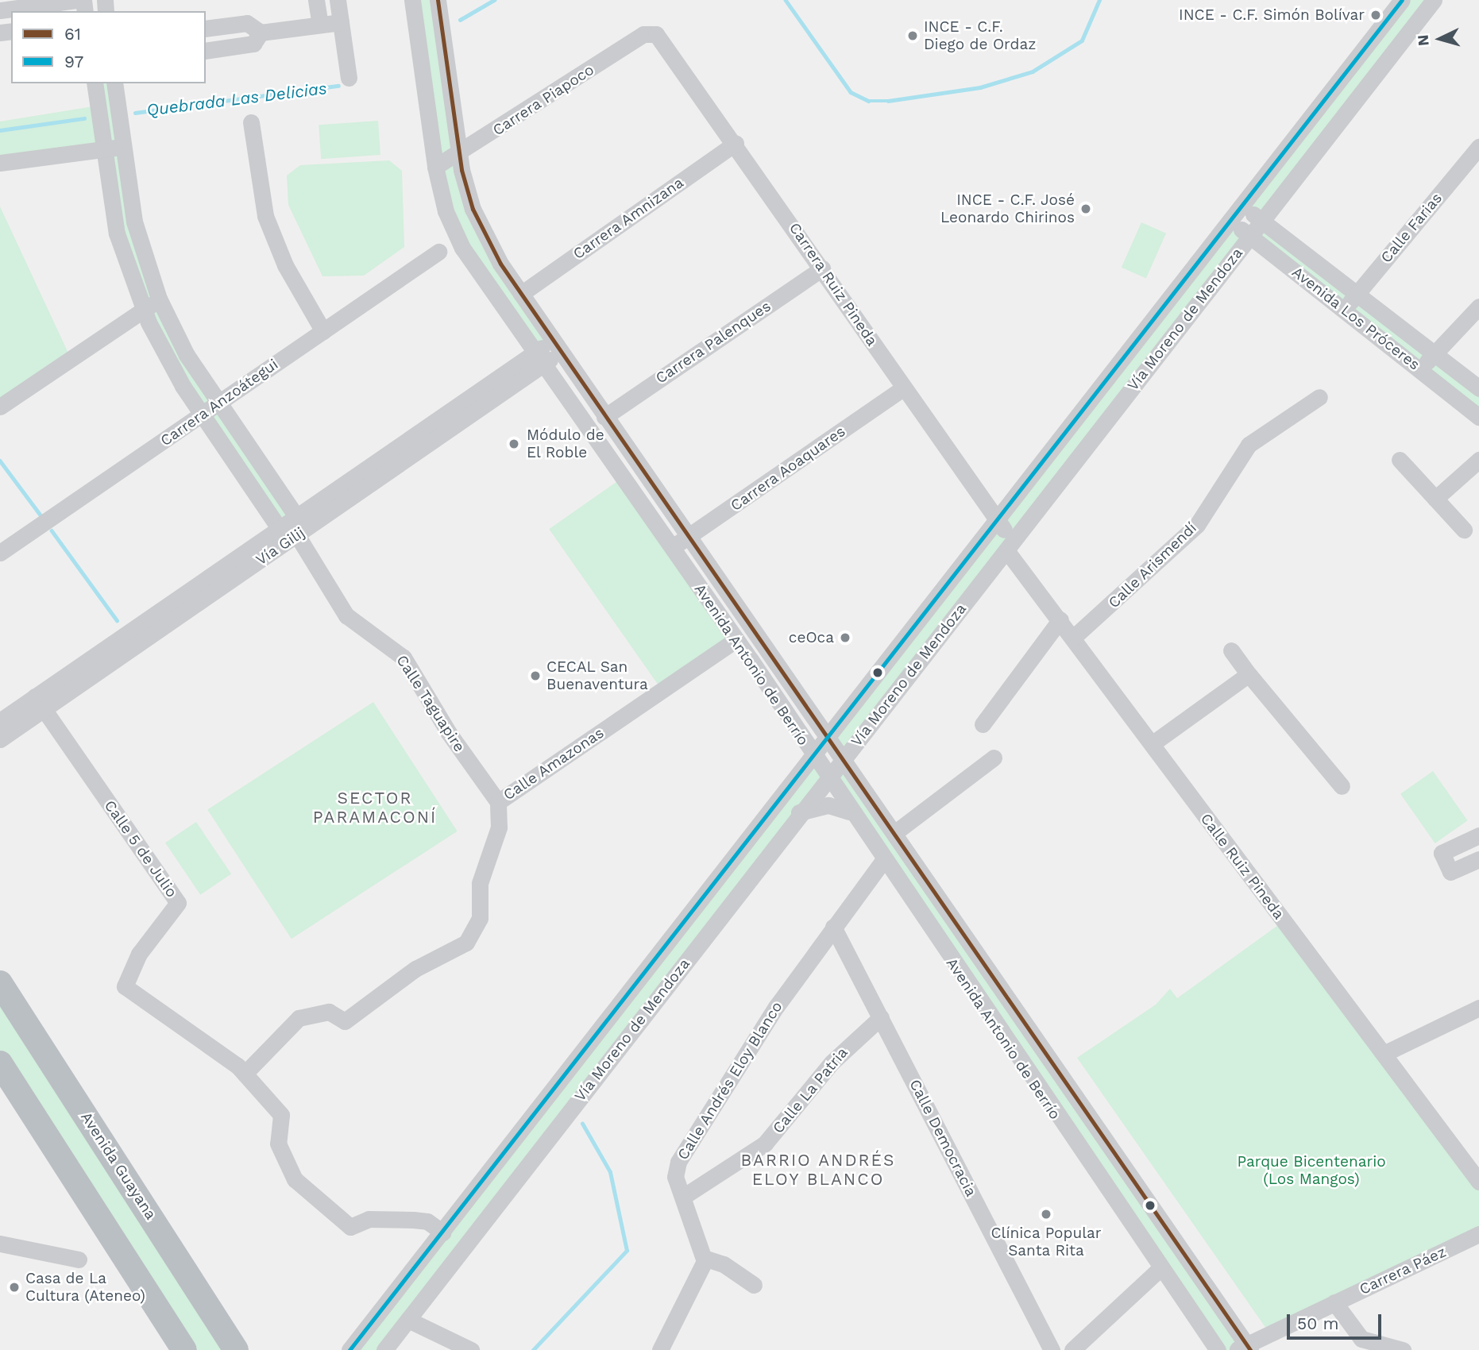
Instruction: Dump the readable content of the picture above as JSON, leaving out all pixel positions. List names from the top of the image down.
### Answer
{
  "streets": {
    "highway": ["Avenida Guayana"],
    "street": [
      "Carrera Piapoco",
      "Carrera Amnizana",
      "Calle Farias",
      "Carrera Ruiz Pineda",
      "Avenida Los Próceres",
      "Vía Moreno de Mendoza",
      "Carrera Palenques",
      "Carrera Anzoátegui",
      "Carrera Aoaquares",
      "Vía Gilij",
      "Calle Arismendí",
      "Avenida Antonio de Berrío",
      "Calle Taguapire",
      "Calle Amazonas",
      "Calle 5 de Julio",
      "Calle Ruiz Pineda",
      "Calle Andrés Eloy Blanco",
      "Calle La Patria",
      "Calle Democracia",
      "Carrera Páez"
    ]
  },
  "crossings": [
    ["Carrera Piapoco", "Carrera Ruiz Pineda"],
    ["Carrera Piapoco", "Avenida Antonio de Berrío"],
    ["Carrera Amnizana", "Carrera Ruiz Pineda"],
    ["Carrera Amnizana", "Avenida Antonio de Berrío"],
    ["Calle Farias", "Avenida Los Próceres"],
    ["Carrera Ruiz Pineda", "Vía Moreno de Mendoza"],
    ["Carrera Ruiz Pineda", "Carrera Palenques"],
    ["Carrera Ruiz Pineda", "Carrera Aoaquares"],
    ["Carrera Ruiz Pineda", "Calle Ruiz Pineda"],
    ["Avenida Los Próceres", "Vía Moreno de Mendoza"],
    ["Vía Moreno de Mendoza", "Avenida Antonio de Berrío"],
    ["Vía Moreno de Mendoza", "Calle 5 de Julio"],
    ["Vía Moreno de Mendoza", "Calle Ruiz Pineda"],
    ["Carrera Palenques", "Avenida Antonio de Berrío"],
    ["Carrera Aoaquares", "Avenida Antonio de Berrío"],
    ["Vía Gilij", "Avenida Antonio de Berrío"],
    ["Vía Gilij", "Calle Taguapire"],
    ["Vía Gilij", "Calle 5 de Julio"],
    ["Calle Arismendí", "Calle Ruiz Pineda"],
    ["Avenida Antonio de Berrío", "Calle Amazonas"],
    ["Avenida Antonio de Berrío", "Calle Andrés Eloy Blanco"],
    ["Avenida Antonio de Berrío", "Carrera Páez"],
    ["Calle Taguapire", "Calle Amazonas"],
    ["Calle Amazonas", "Calle 5 de Julio"],
    ["Calle Andrés Eloy Blanco", "Calle La Patria"],
    ["Calle Andrés Eloy Blanco", "Calle Democracia"],
    ["Calle La Patria", "Calle Democracia"]
  ],
  "districts": ["SECTOR PARAMACONÍ", "BARRIO ANDRÉS ELOY BLANCO"],
  "water": ["Quebrada Las Delicias"],
  "parks": ["Parque Bicentenario (Los Mangos)"],
  "places": [
    "INCE - C.F. Simón Bolívar",
    "INCE - C.F. Diego de Ordaz",
    "INCE - C.F. José Leonardo Chirinos",
    "Módulo de El Roble",
    "ceOca",
    "CECAL San Buenaventura",
    "Clínica Popular Santa Rita",
    "Casa de La Cultura (Ateneo)"
  ],
  "lines": ["transit line 61", "transit line 97"],
  "legend": ["61", "97"],
  "scale_bar": "50 m",
  "north": "left"
}
